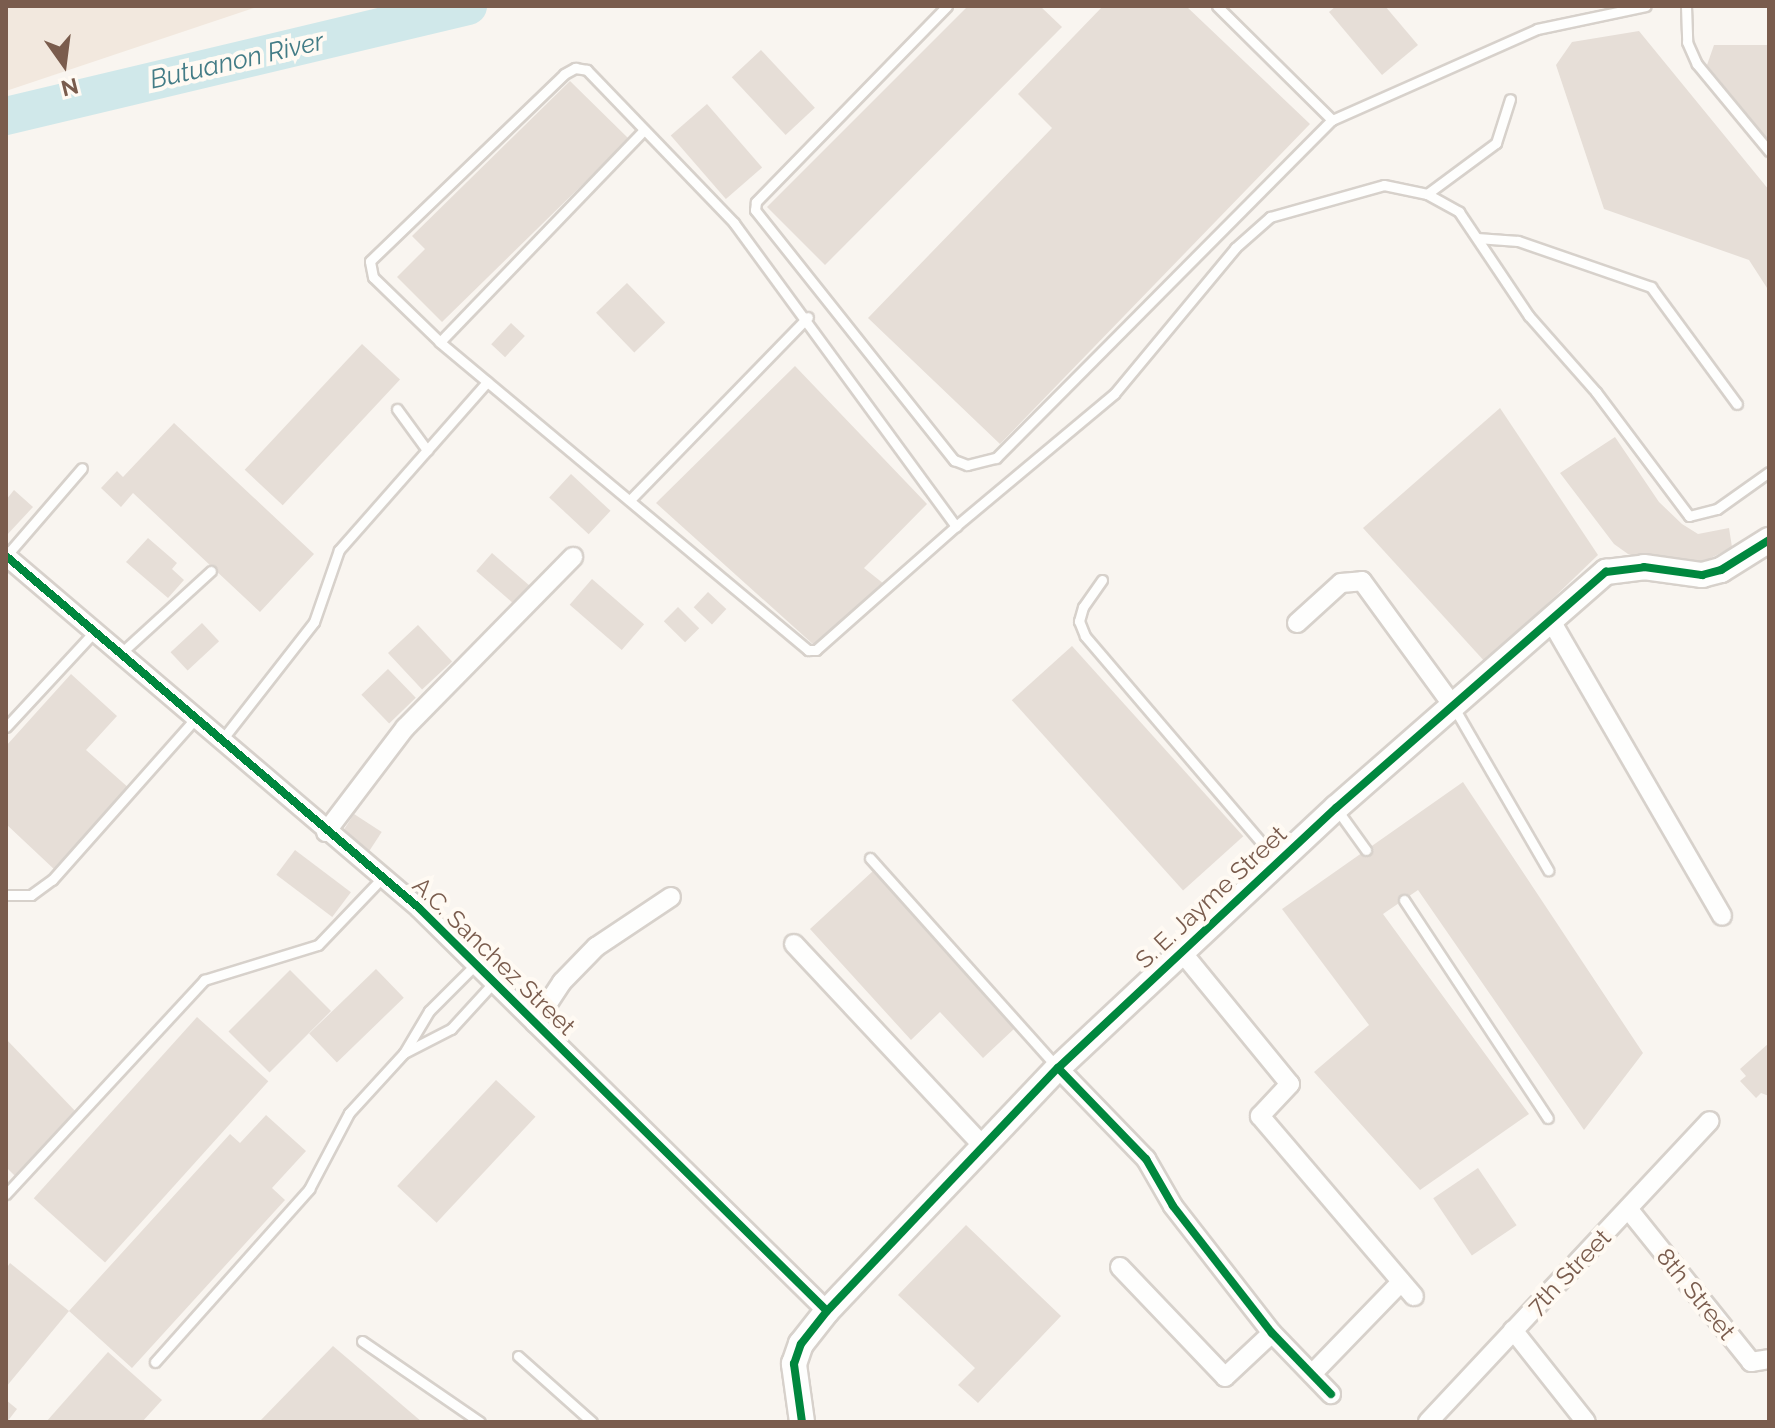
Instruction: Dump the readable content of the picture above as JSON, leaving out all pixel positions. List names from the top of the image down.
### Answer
{
  "streets": {
    "street": [
      "S. E. Jayme Street",
      "A.C. Sanchez Street",
      "7th Street",
      "8th Street"
    ]
  },
  "crossings": [
    ["S. E. Jayme Street", "A.C. Sanchez Street"],
    ["7th Street", "8th Street"]
  ],
  "water": ["Butuanon River"],
  "north": "bottom"
}
